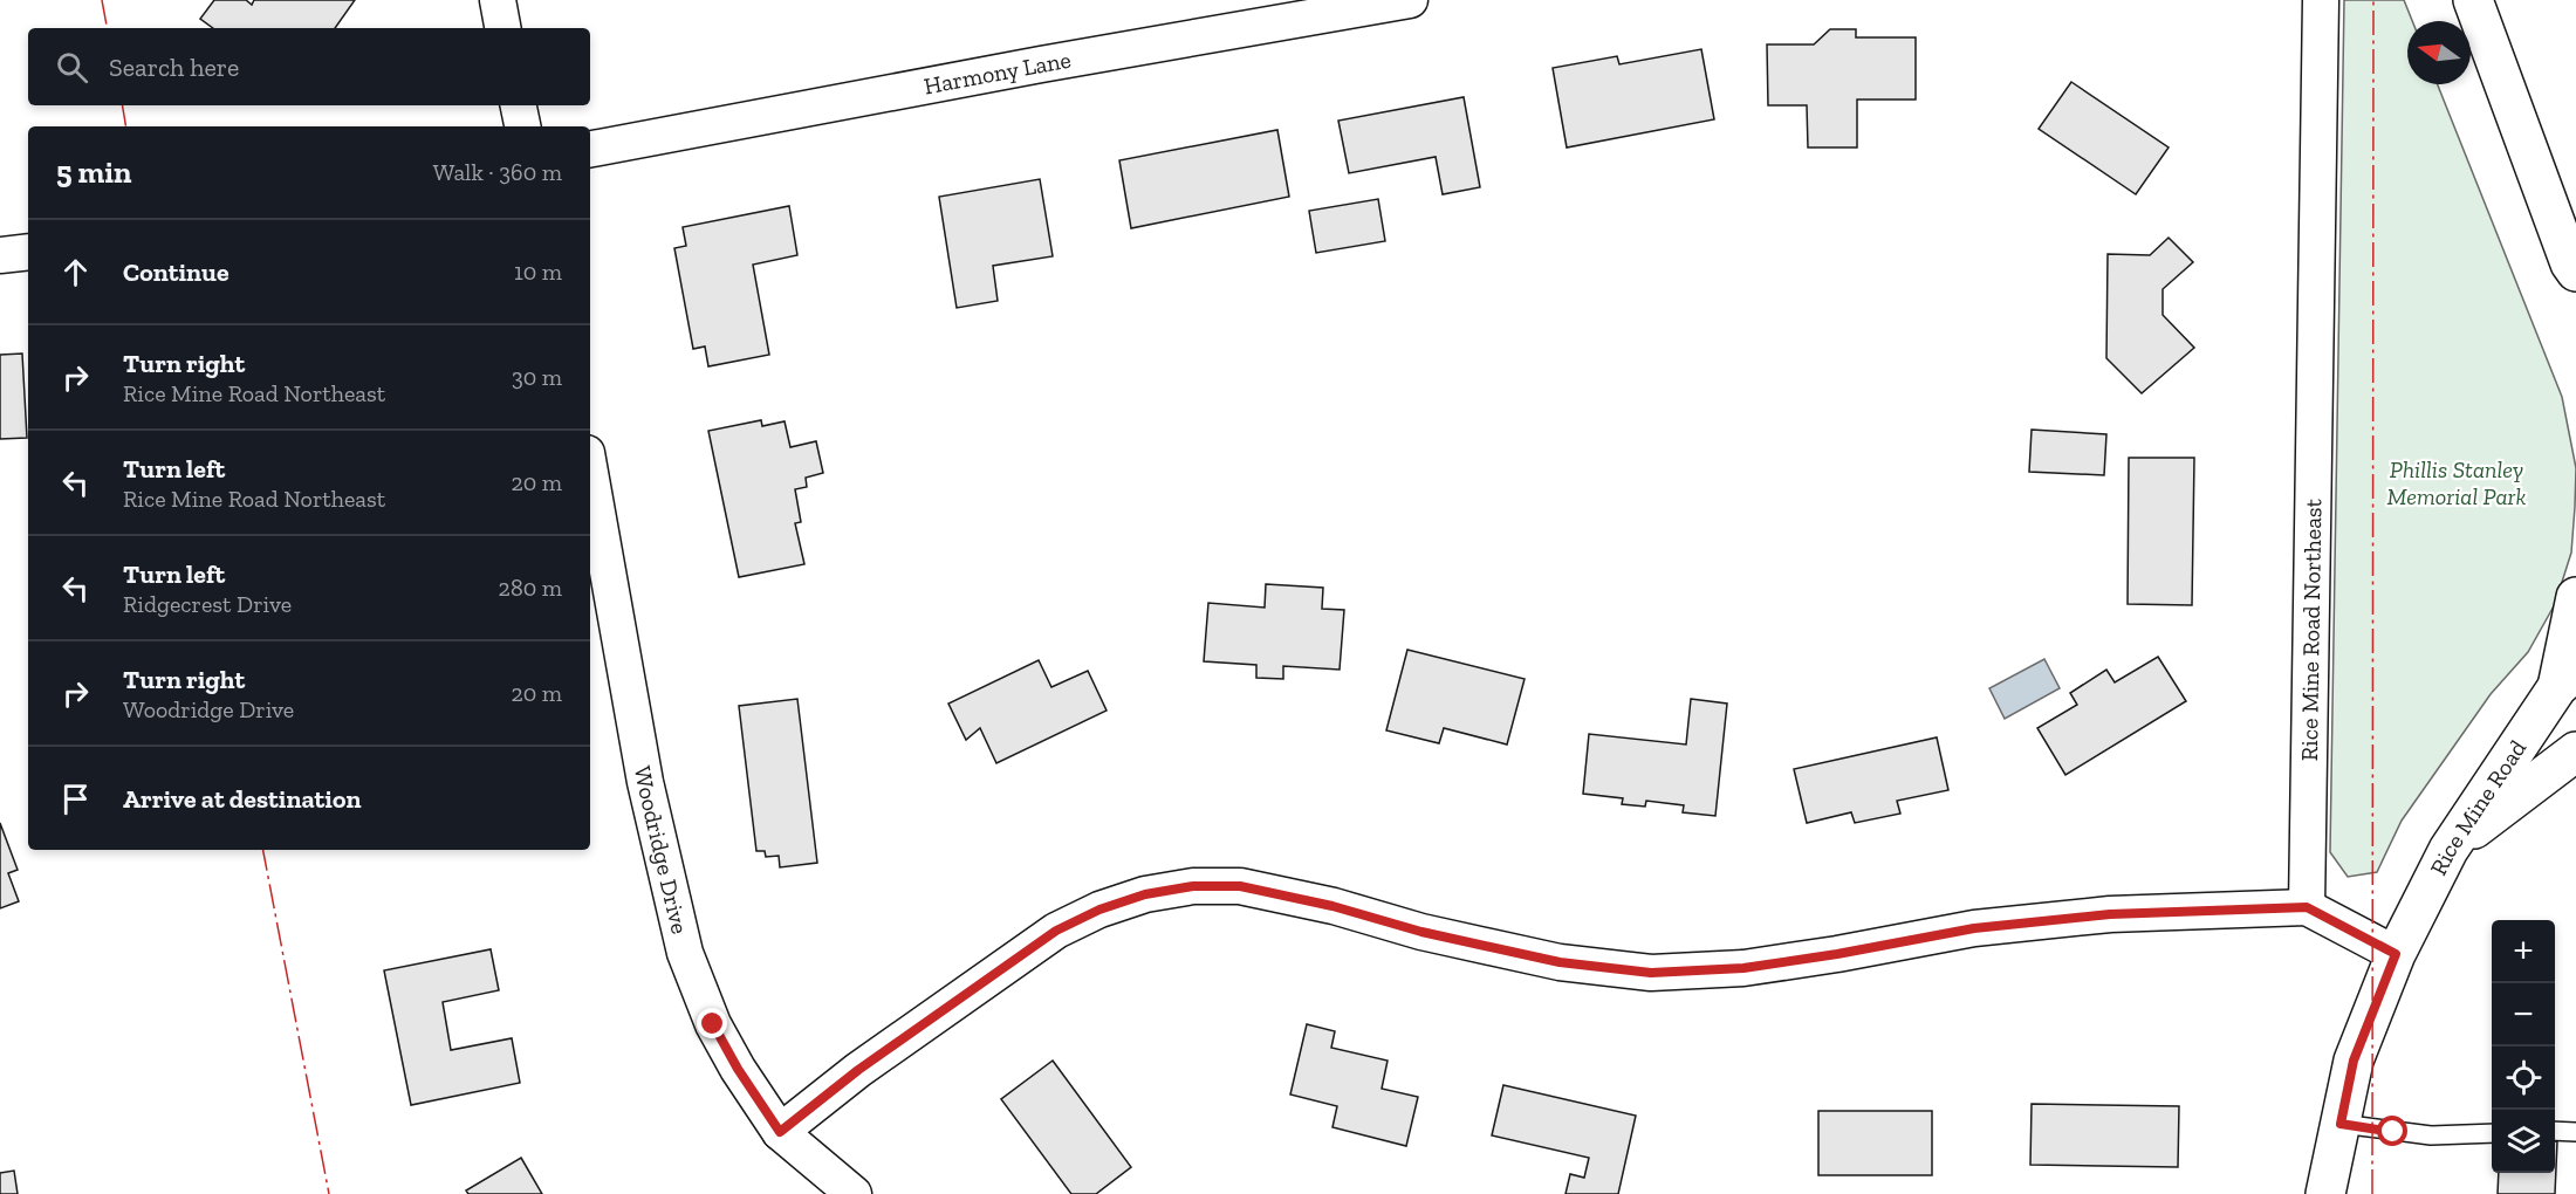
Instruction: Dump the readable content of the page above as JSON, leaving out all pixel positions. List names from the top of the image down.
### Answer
{
  "streets": {
    "main road": ["Rice Mine Road"],
    "street": ["Harmony Lane", "Rice Mine Road Northeast", "Woodridge Drive"]
  },
  "parks": ["Phillis Stanley Memorial Park"],
  "north": "left",
  "page": {
    "search": "Search here",
    "heading": ["5 min", "Walk · 360 m"],
    "list": [
      ["Continue", "10 m"],
      ["Turn right", "Rice Mine Road Northeast", "30 m"],
      ["Turn left", "Rice Mine Road Northeast", "20 m"],
      ["Turn left", "Ridgecrest Drive", "280 m"],
      ["Turn right", "Woodridge Drive", "20 m"],
      "Arrive at destination"
    ],
    "map_buttons": ["+", "−"]
  }
}
